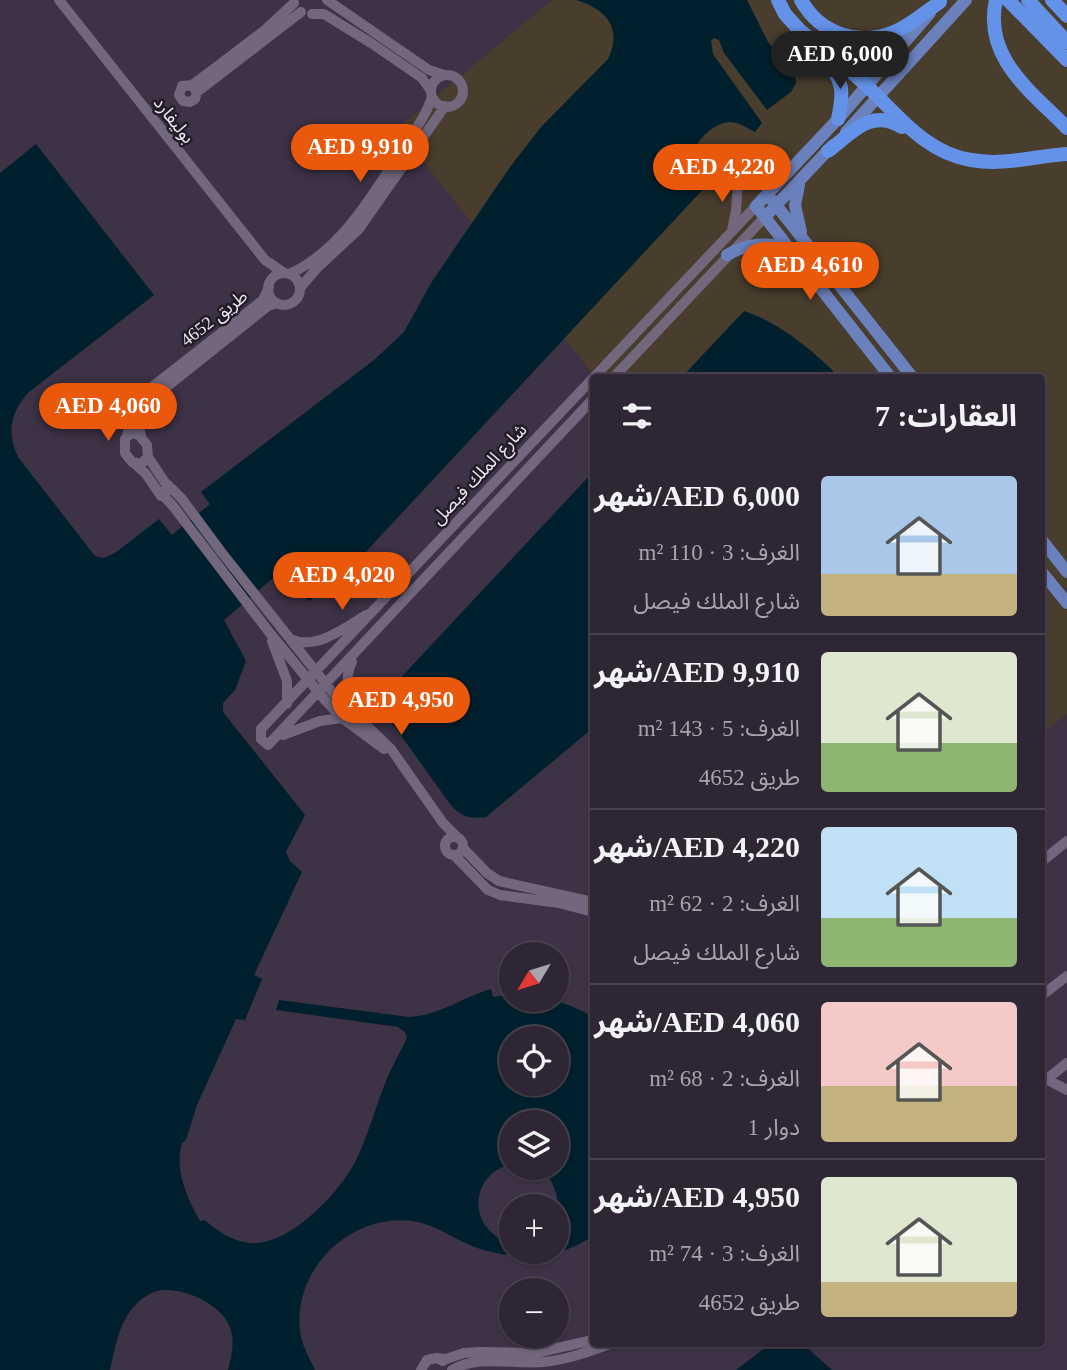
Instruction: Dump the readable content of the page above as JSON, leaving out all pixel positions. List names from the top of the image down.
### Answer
{
  "streets": {
    "main road": ["شارع الملك فيصل"],
    "street": ["بوليفارد", "طريق 4652"]
  },
  "crossings": [
    ["بوليفارد", "طريق 4652"]
  ],
  "north": "bottom left",
  "page": {
    "price": [
      "AED 6,000",
      "AED 9,910",
      "AED 4,220",
      "AED 4,610",
      "AED 4,060",
      "AED 4,020",
      "AED 4,950"
    ],
    "heading": "العقارات: 7",
    "list": [
      {
        "name": "AED 6,000/شهر",
        "note": "الغرف: 3 · 110 m² · شارع الملك فيصل"
      },
      {
        "name": "AED 9,910/شهر",
        "note": "الغرف: 5 · 143 m² · طريق 4652"
      },
      {
        "name": "AED 4,220/شهر",
        "note": "الغرف: 2 · 62 m² · شارع الملك فيصل"
      },
      {
        "name": "AED 4,060/شهر",
        "note": "الغرف: 2 · 68 m² · دوار 1"
      },
      {
        "name": "AED 4,950/شهر",
        "note": "الغرف: 3 · 74 m² · طريق 4652"
      }
    ],
    "map_buttons": ["+", "−"]
  }
}
